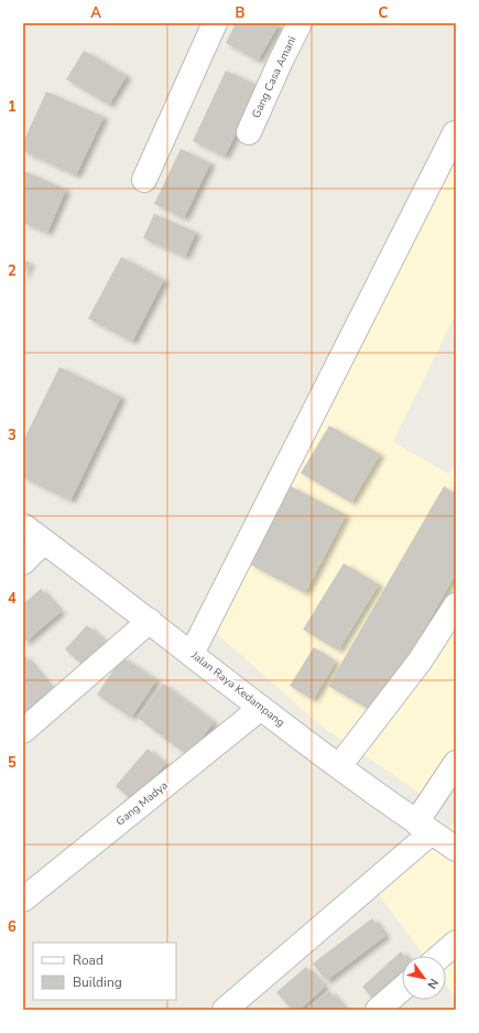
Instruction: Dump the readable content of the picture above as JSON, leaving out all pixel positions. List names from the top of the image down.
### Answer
{
  "streets": {
    "street": ["Gang Casa Amani", "Jalan Raya Kedampang", "Gang Madya"]
  },
  "crossings": [
    ["Jalan Raya Kedampang", "Gang Madya"]
  ],
  "legend": ["Road", "Building"],
  "north": "bottom right",
  "grid": {
    "columns": ["A", "B", "C"],
    "rows": [
      "1",
      "2",
      "3",
      "4",
      "5",
      "6"
    ]
  }
}
